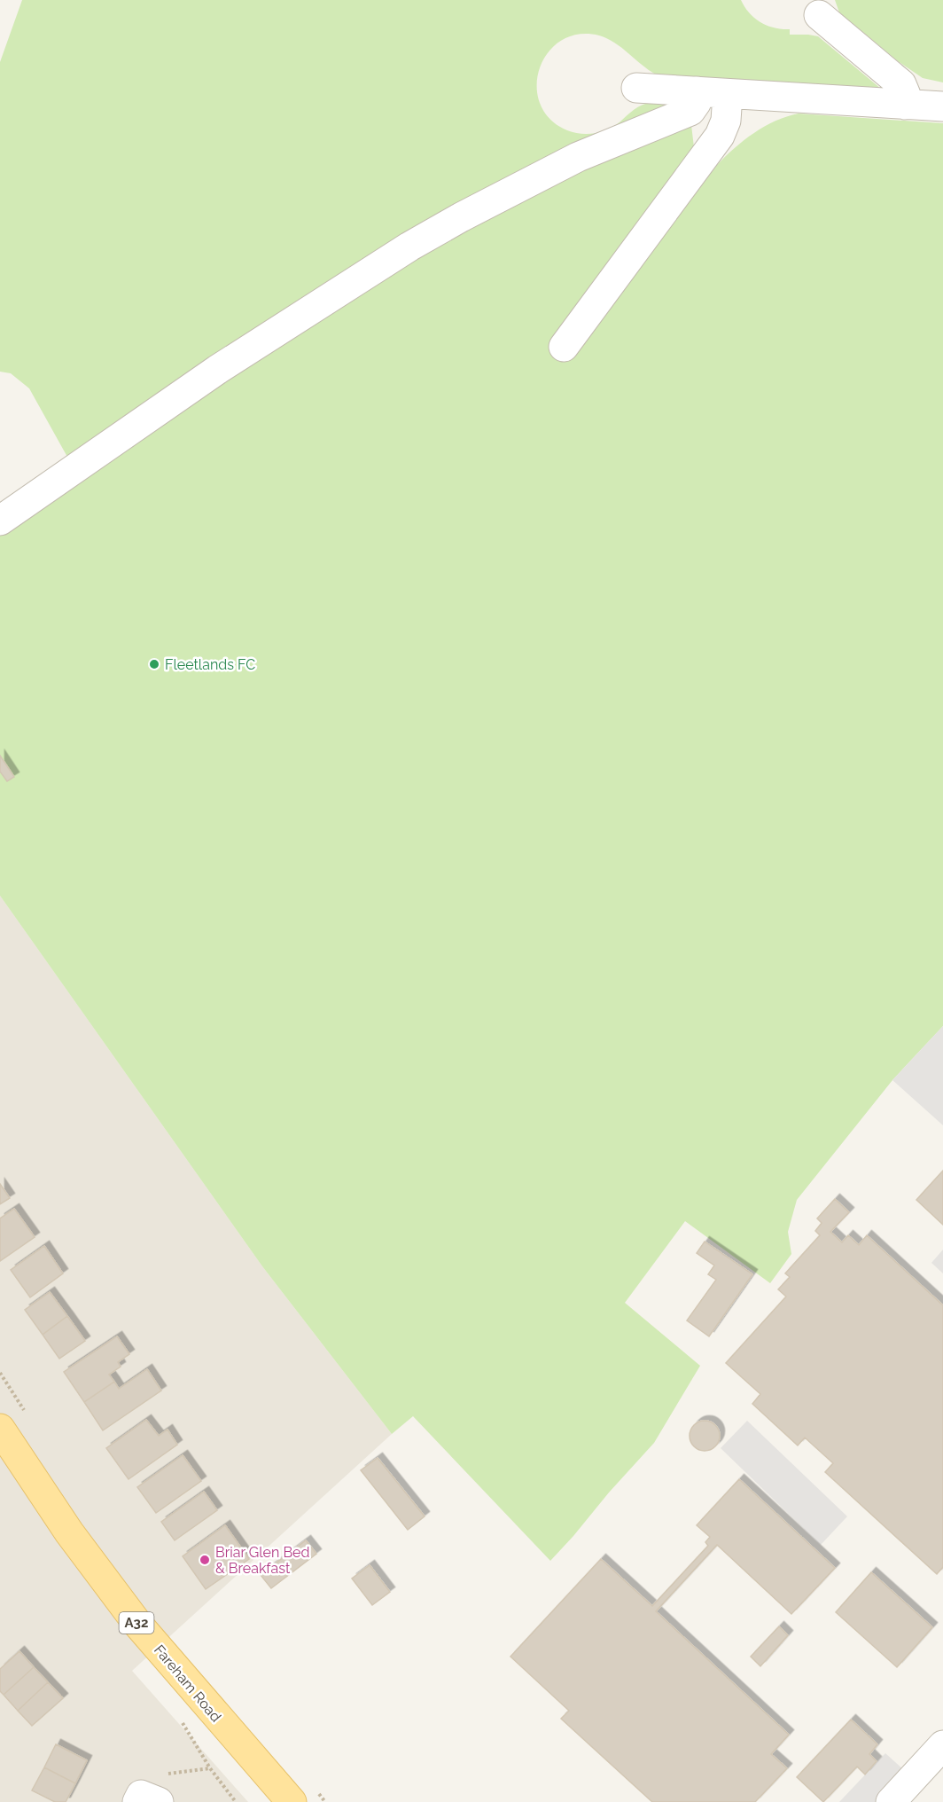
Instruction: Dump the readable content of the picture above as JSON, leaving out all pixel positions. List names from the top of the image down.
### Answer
{
  "streets": {
    "main road": ["A32", "Fareham Road"]
  },
  "places": ["Fleetlands FC", "Briar Glen Bed & Breakfast"]
}
